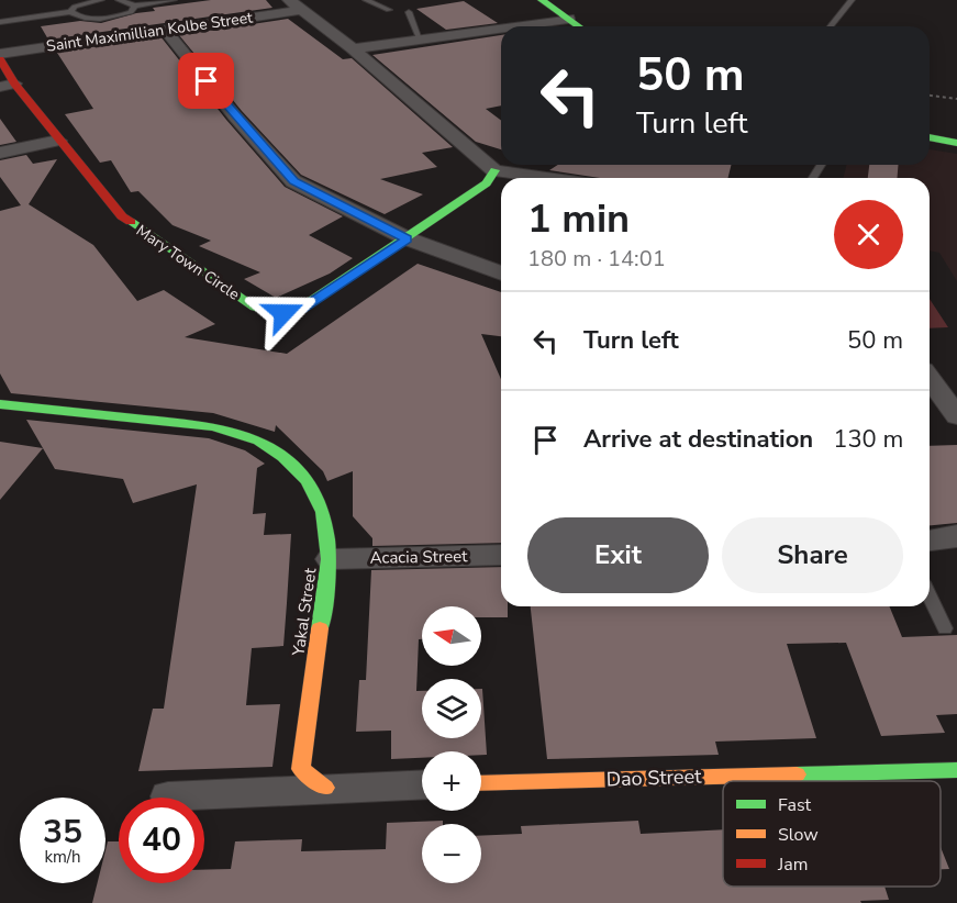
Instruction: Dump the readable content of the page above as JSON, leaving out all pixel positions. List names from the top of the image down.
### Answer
{
  "streets": {
    "street": [
      "Saint Maximillian Kolbe Street",
      "Mary Town Circle",
      "Acacia Street",
      "Yakal Street",
      "Dao Street"
    ]
  },
  "crossings": [
    ["Acacia Street", "Yakal Street"]
  ],
  "legend": ["Fast", "Slow", "Jam"],
  "north": "left",
  "page": {
    "turn": ["50 m", "Turn left"],
    "heading": ["1 min", "180 m · 14:01"],
    "list": [
      {
        "name": "Turn left",
        "value": "50 m"
      },
      {
        "name": "Arrive at destination",
        "value": "130 m"
      }
    ],
    "buttons": ["Exit", "Share"],
    "map_buttons": ["+", "−"],
    "speed": "35 km/h",
    "limit": "40"
  }
}
